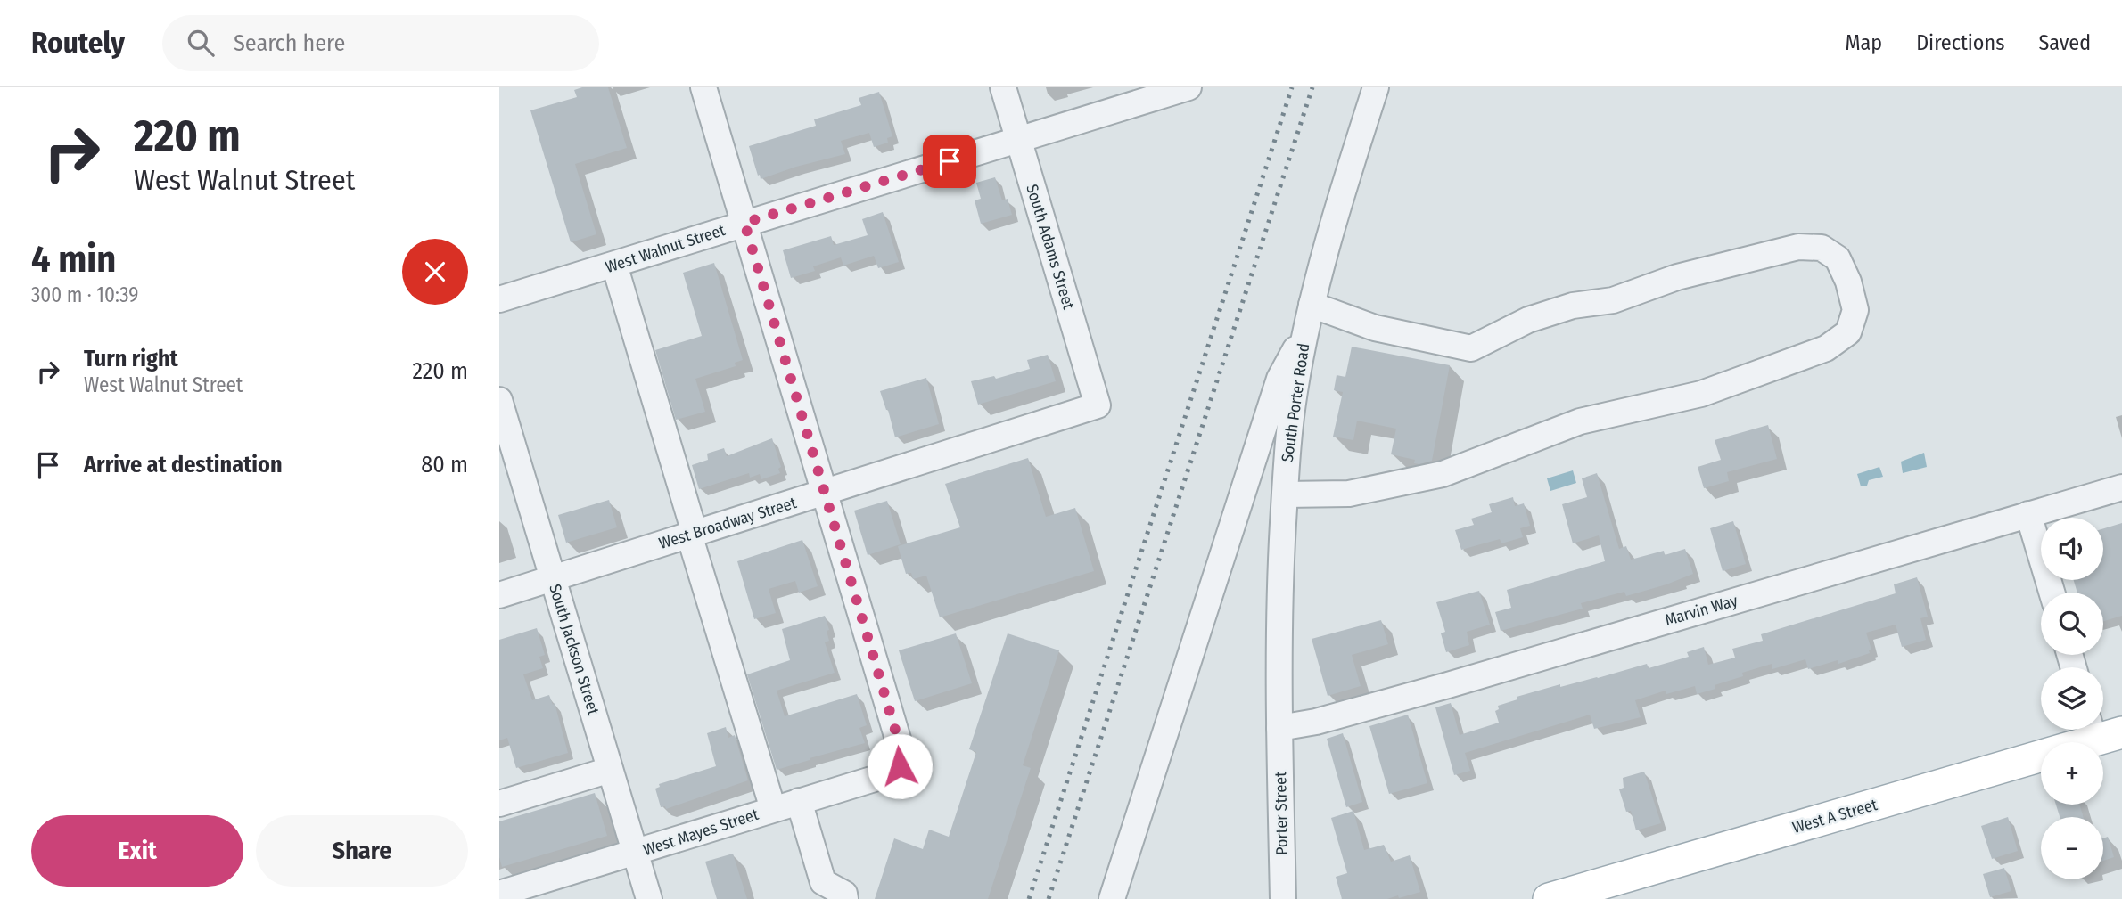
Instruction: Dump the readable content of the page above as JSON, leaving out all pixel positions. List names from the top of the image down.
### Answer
{
  "streets": {
    "main road": ["West A Street"],
    "street": [
      "South Adams Street",
      "West Walnut Street",
      "South Porter Road",
      "West Broadway Street",
      "Marvin Way",
      "South Jackson Street",
      "Porter Street",
      "West Mayes Street"
    ]
  },
  "crossings": [
    ["South Adams Street", "West Walnut Street"],
    ["South Adams Street", "West Broadway Street"],
    ["South Porter Road", "Marvin Way"],
    ["South Porter Road", "Porter Street"],
    ["West Broadway Street", "South Jackson Street"],
    ["West Broadway Street", "West Mayes Street"],
    ["Marvin Way", "Porter Street"],
    ["South Jackson Street", "West Mayes Street"]
  ],
  "page": {
    "header": "Routely",
    "search": "Search here",
    "nav": ["Map", "Directions", "Saved"],
    "turn": ["220 m", "West Walnut Street"],
    "heading": ["4 min", "300 m · 10:39"],
    "list": [
      {
        "name": "Turn right",
        "note": "West Walnut Street",
        "value": "220 m"
      },
      {
        "name": "Arrive at destination",
        "value": "80 m"
      }
    ],
    "map_buttons": ["+", "−"],
    "buttons": ["Exit", "Share"]
  }
}
